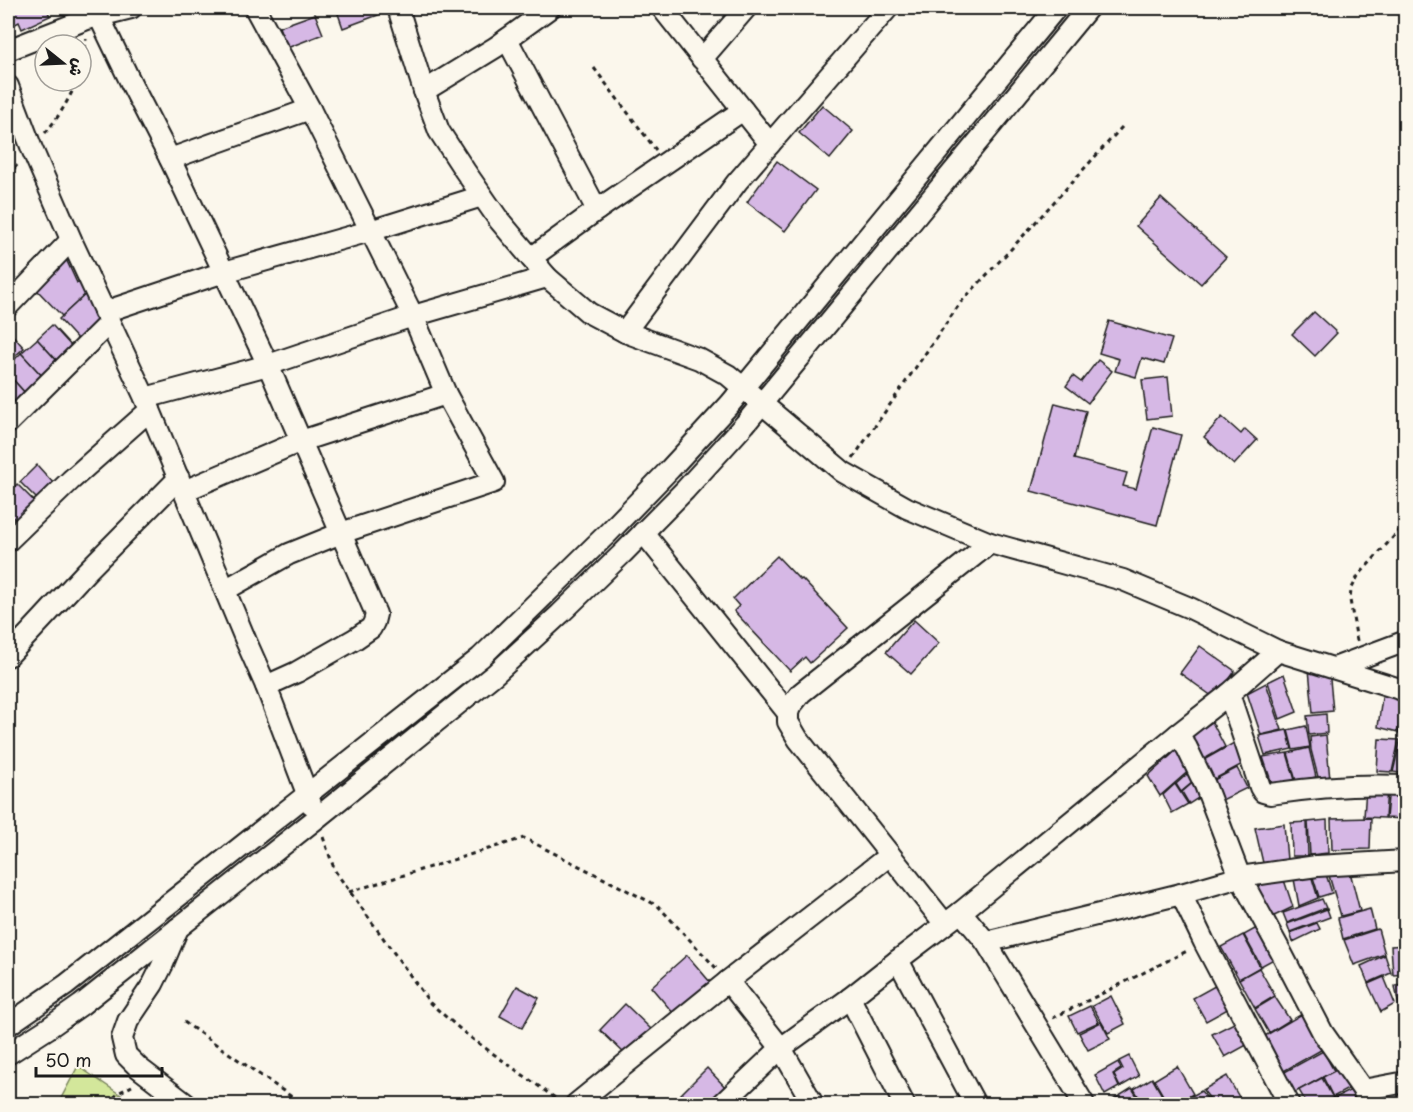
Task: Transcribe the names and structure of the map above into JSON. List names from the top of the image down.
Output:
{
  "scale_bar": "50 m",
  "north": "right"
}
